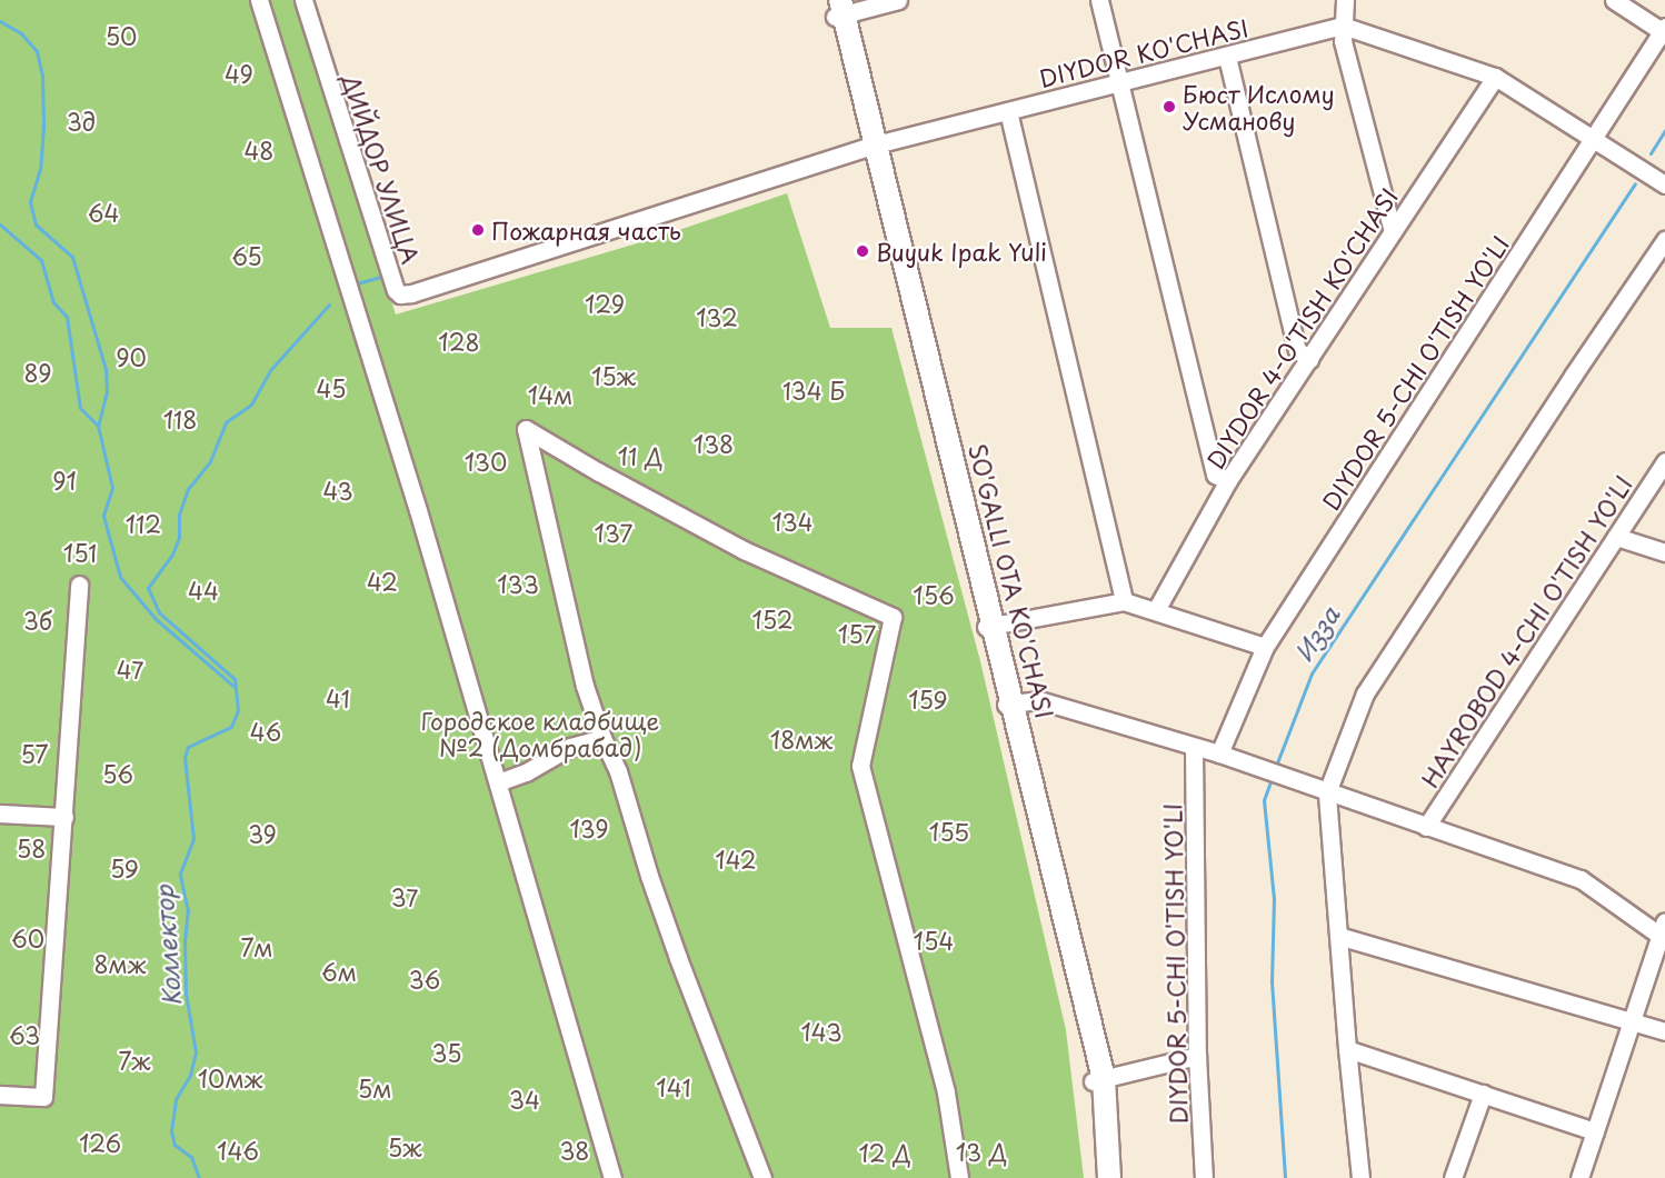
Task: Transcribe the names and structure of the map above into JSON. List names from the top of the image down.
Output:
{
  "streets": {
    "main road": ["SO'GALLI OTA KO'CHASI"],
    "street": [
      "DIYDOR KO'CHASI",
      "ДИЙДОР УЛИЦА",
      "DIYDOR 4-O'TISH KO'CHASI",
      "DIYDOR 5-CHI O'TISH YO'LI",
      "HAYROBOD 4-CHI O'TISH YO'LI"
    ]
  },
  "crossings": [
    ["DIYDOR KO'CHASI", "ДИЙДОР УЛИЦА"],
    ["DIYDOR KO'CHASI", "SO'GALLI OTA KO'CHASI"],
    ["ДИЙДОР УЛИЦА", "SO'GALLI OTA KO'CHASI"]
  ],
  "water": ["Изза", "Коллектор"],
  "parks": [
    "50",
    "49",
    "3д",
    "48",
    "64",
    "65",
    "129",
    "132",
    "128",
    "90",
    "89",
    "15ж",
    "45",
    "134 Б",
    "14м",
    "118",
    "138",
    "11 Д",
    "130",
    "91",
    "43",
    "134",
    "112",
    "137",
    "151",
    "42",
    "133",
    "44",
    "156",
    "152",
    "3б",
    "157",
    "47",
    "41",
    "159",
    "Городское кладбище №2 (Домбрабад)",
    "46",
    "18мж",
    "57",
    "56",
    "139",
    "155",
    "39",
    "58",
    "142",
    "59",
    "37",
    "60",
    "154",
    "7м",
    "8мж",
    "6м",
    "36",
    "143",
    "63",
    "35",
    "7ж",
    "10мж",
    "141",
    "5м",
    "34",
    "126",
    "5ж",
    "146",
    "38",
    "13 Д",
    "12 Д"
  ],
  "places": ["Бюст Ислому Усманову", "Пожарная часть", "Buyuk Ipak Yuli"]
}
